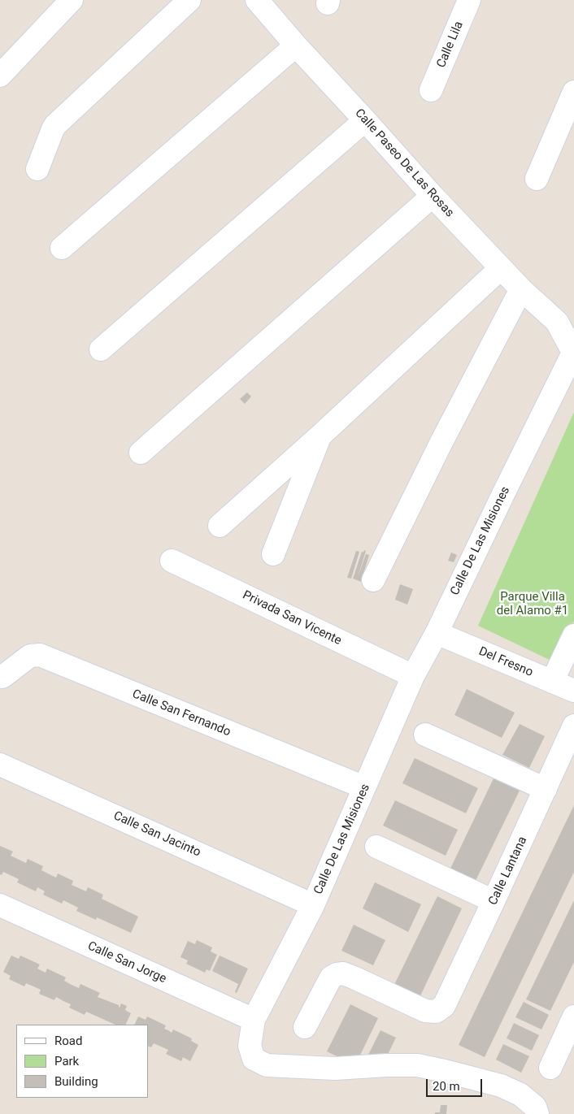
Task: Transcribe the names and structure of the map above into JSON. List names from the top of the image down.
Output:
{
  "streets": {
    "street": [
      "Calle Lila",
      "Calle Paseo De Las Rosas",
      "Calle De Las Misiones",
      "Privada San Vicente",
      "Del Fresno",
      "Calle San Fernando",
      "Calle San Jacinto",
      "Calle Lantana",
      "Calle San Jorge"
    ]
  },
  "crossings": [
    ["Calle Paseo De Las Rosas", "Calle De Las Misiones"],
    ["Calle De Las Misiones", "Privada San Vicente"],
    ["Calle De Las Misiones", "Del Fresno"],
    ["Calle De Las Misiones", "Calle San Fernando"],
    ["Calle De Las Misiones", "Calle San Jacinto"],
    ["Calle De Las Misiones", "Calle San Jorge"]
  ],
  "parks": ["Parque Villa del Alamo #1"],
  "legend": ["Road", "Park", "Building"],
  "scale_bar": "20 m"
}
